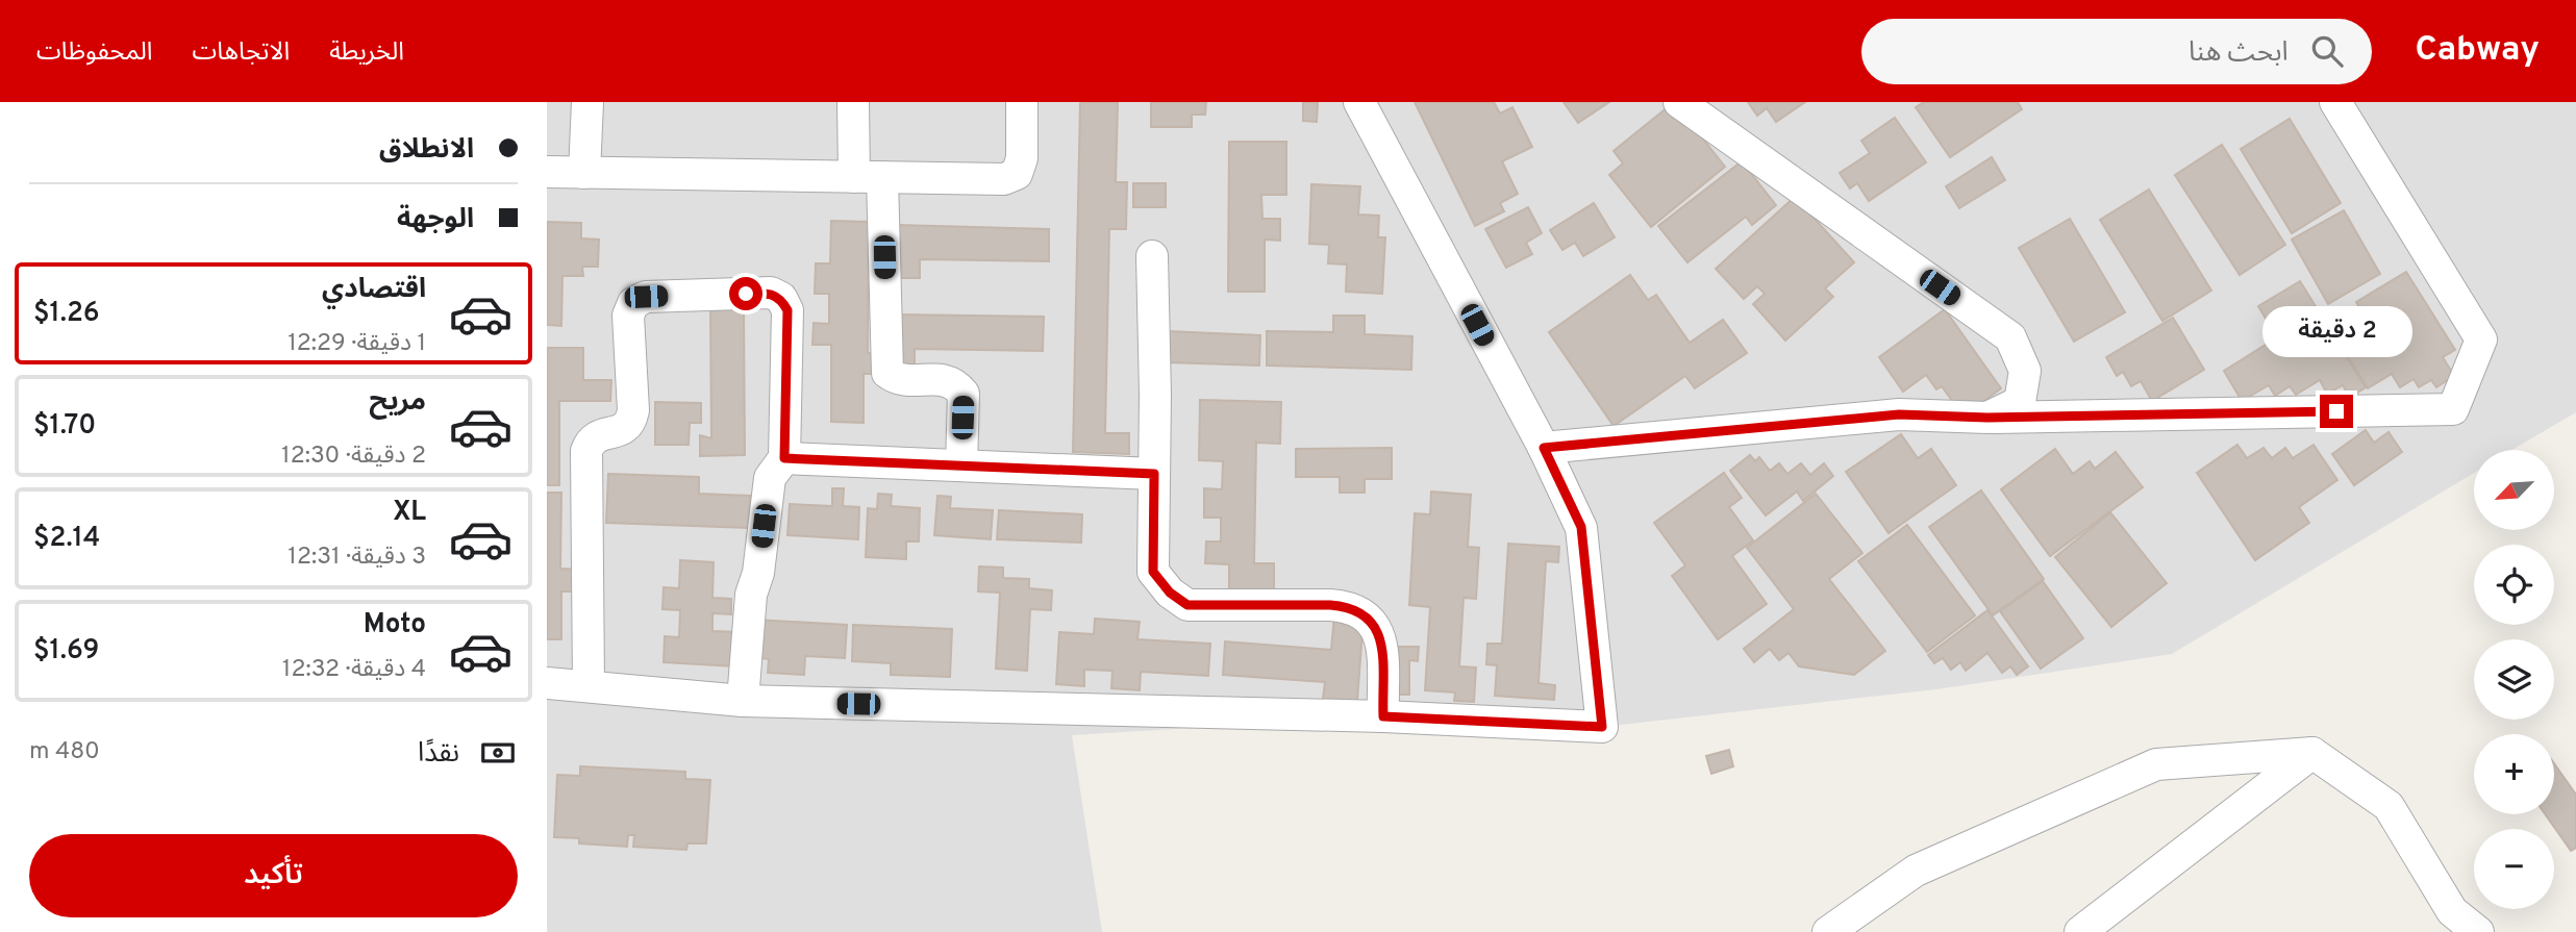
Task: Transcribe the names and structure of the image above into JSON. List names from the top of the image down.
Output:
{
  "north": "bottom left",
  "page": {
    "header": "Cabway",
    "search": "ابحث هنا",
    "nav": ["الخريطة", "الاتجاهات", "المحفوظات"],
    "banner": ["الانطلاق", "الوجهة"],
    "list": [
      {
        "name": "اقتصادي",
        "note": "1 دقيقة · 12:29",
        "value": "$1.26"
      },
      {
        "name": "مريح",
        "note": "2 دقيقة · 12:30",
        "value": "$1.70"
      },
      {
        "name": "XL",
        "note": "3 دقيقة · 12:31",
        "value": "$2.14"
      },
      {
        "name": "Moto",
        "note": "4 دقيقة · 12:32",
        "value": "$1.69"
      }
    ],
    "bubble": "2 دقيقة",
    "map_buttons": ["+", "−"],
    "pay": ["نقدًا", "480 m"],
    "buttons": "تأكيد"
  }
}
